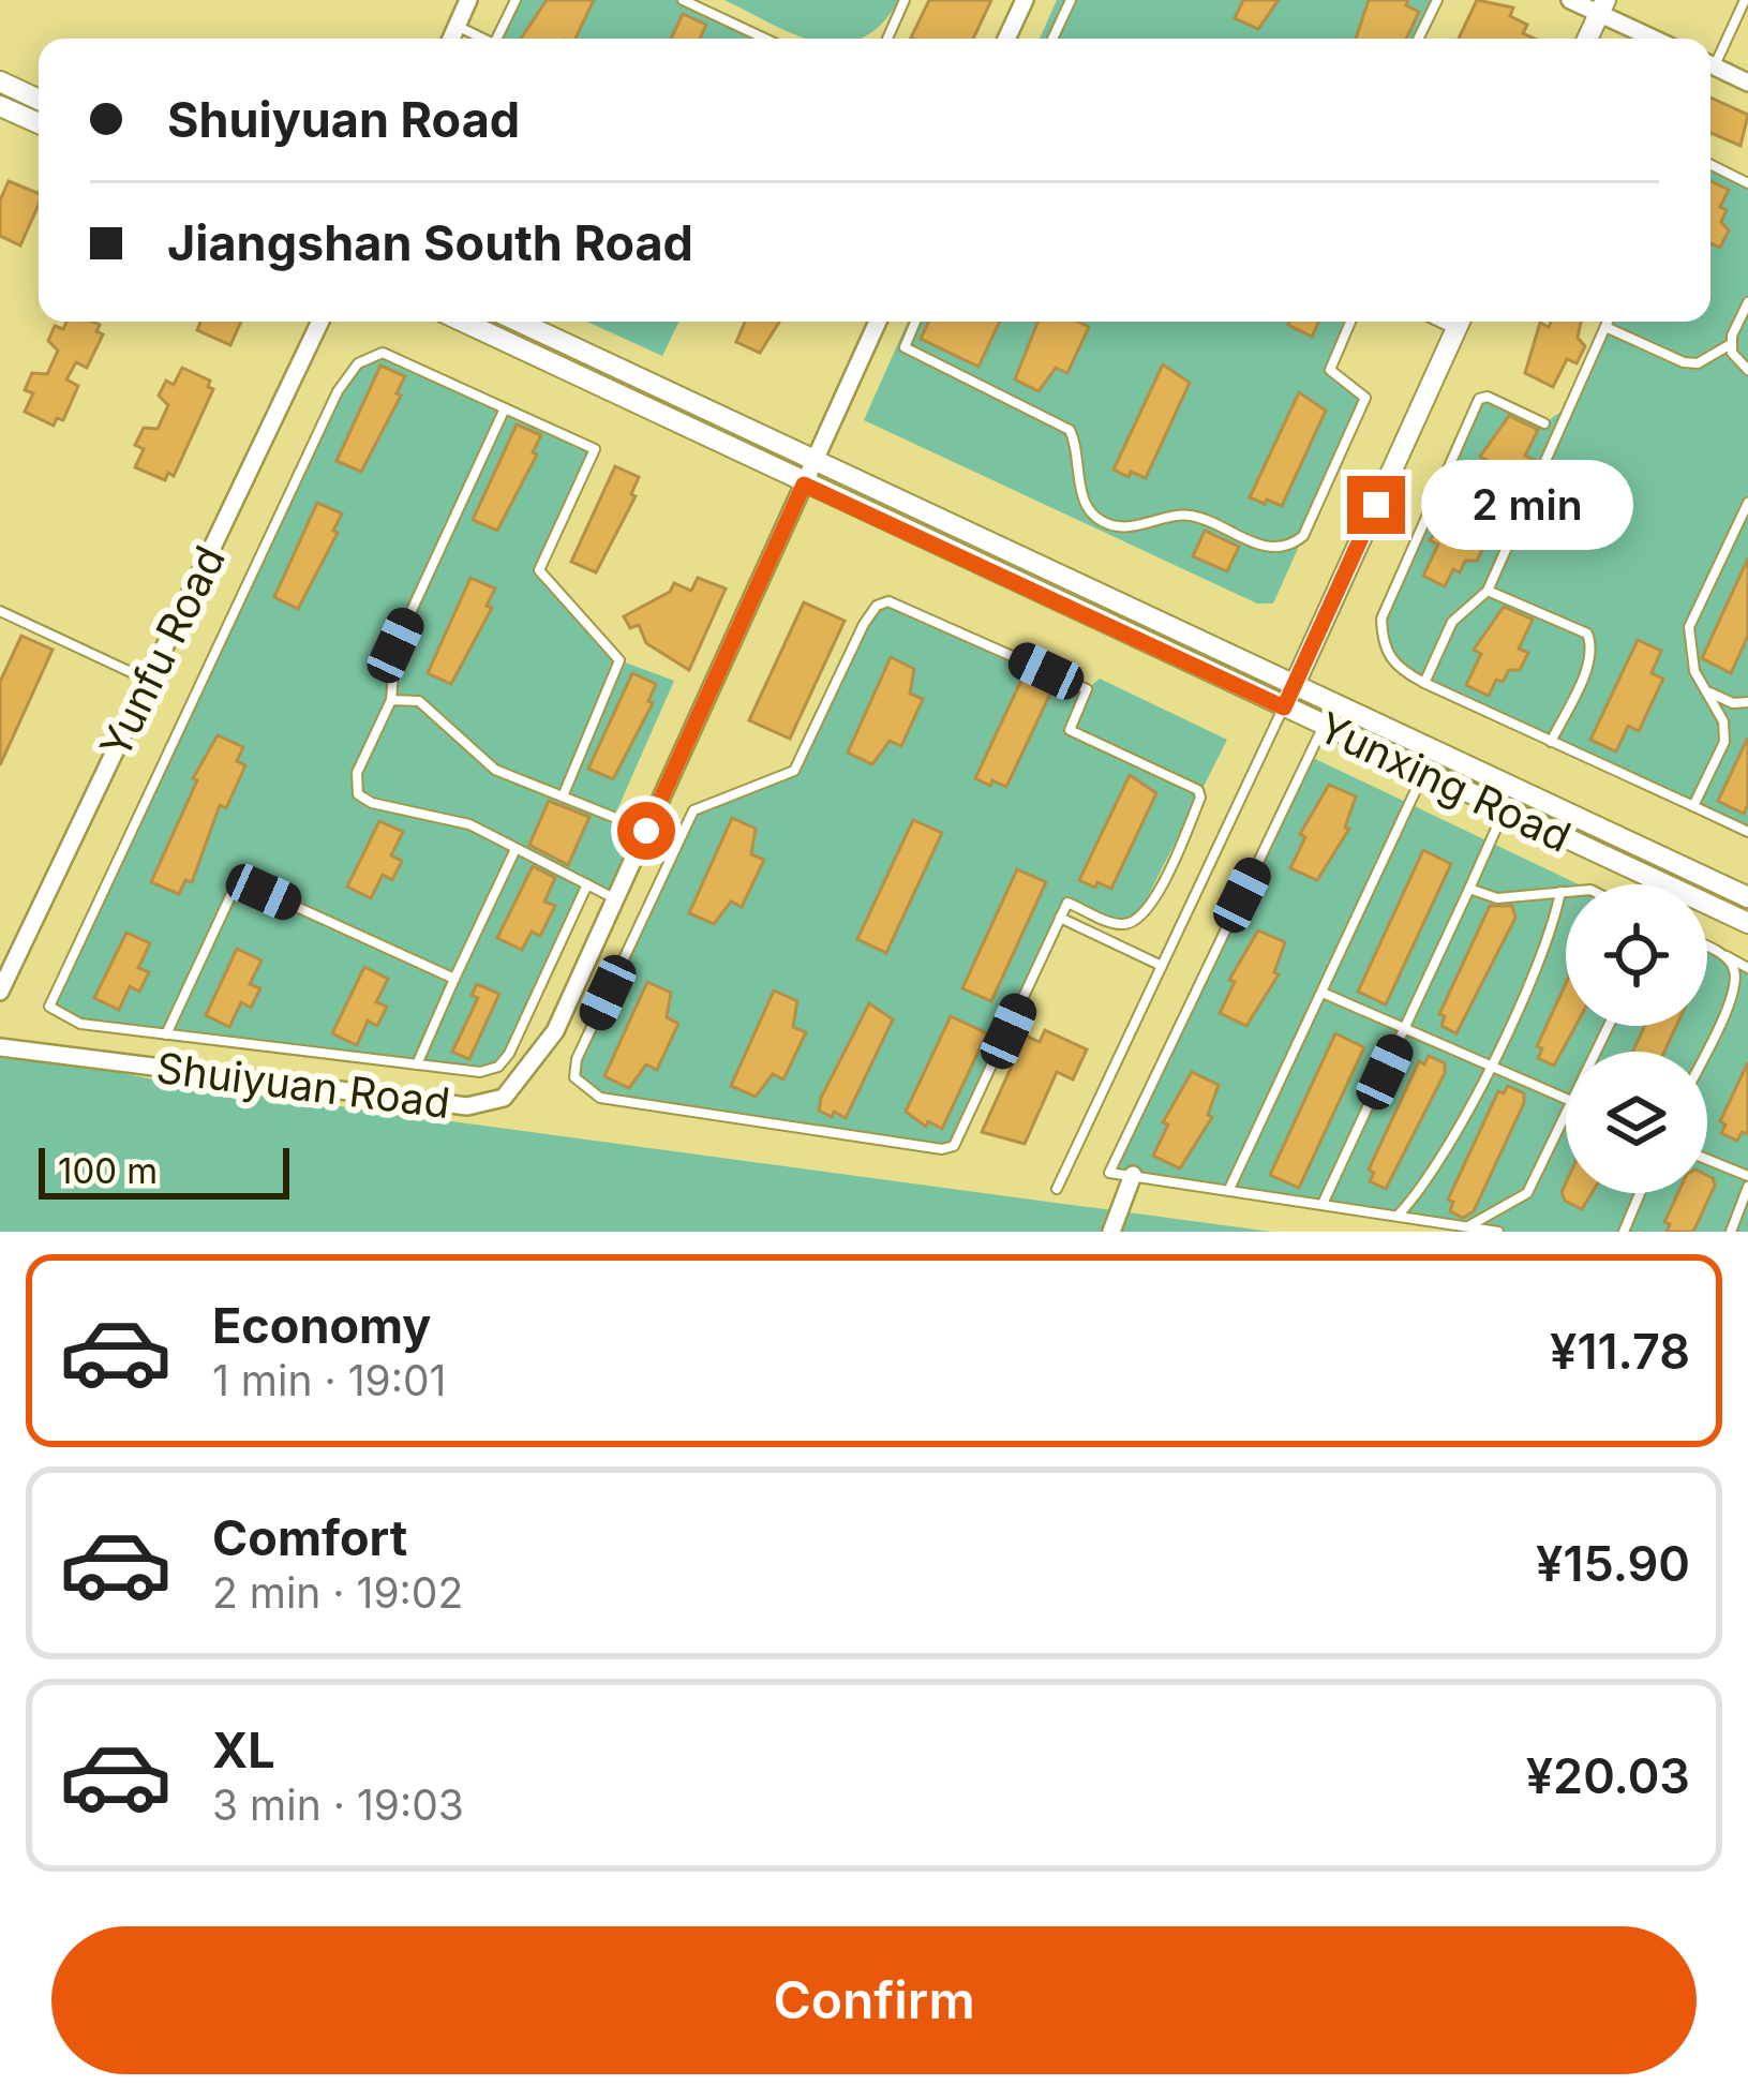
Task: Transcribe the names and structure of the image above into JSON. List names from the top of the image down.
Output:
{
  "streets": {
    "street": ["Yunfu Road", "Yunxing Road", "Shuiyuan Road"]
  },
  "crossings": [
    ["Yunxing Road", "Shuiyuan Road"]
  ],
  "scale_bar": "100 m",
  "page": {
    "banner": ["Shuiyuan Road", "Jiangshan South Road"],
    "bubble": "2 min",
    "scale": "100 m",
    "list": [
      {
        "name": "Economy",
        "note": "1 min · 19:01",
        "value": "¥11.78"
      },
      {
        "name": "Comfort",
        "note": "2 min · 19:02",
        "value": "¥15.90"
      },
      {
        "name": "XL",
        "note": "3 min · 19:03",
        "value": "¥20.03"
      }
    ],
    "buttons": "Confirm"
  }
}
